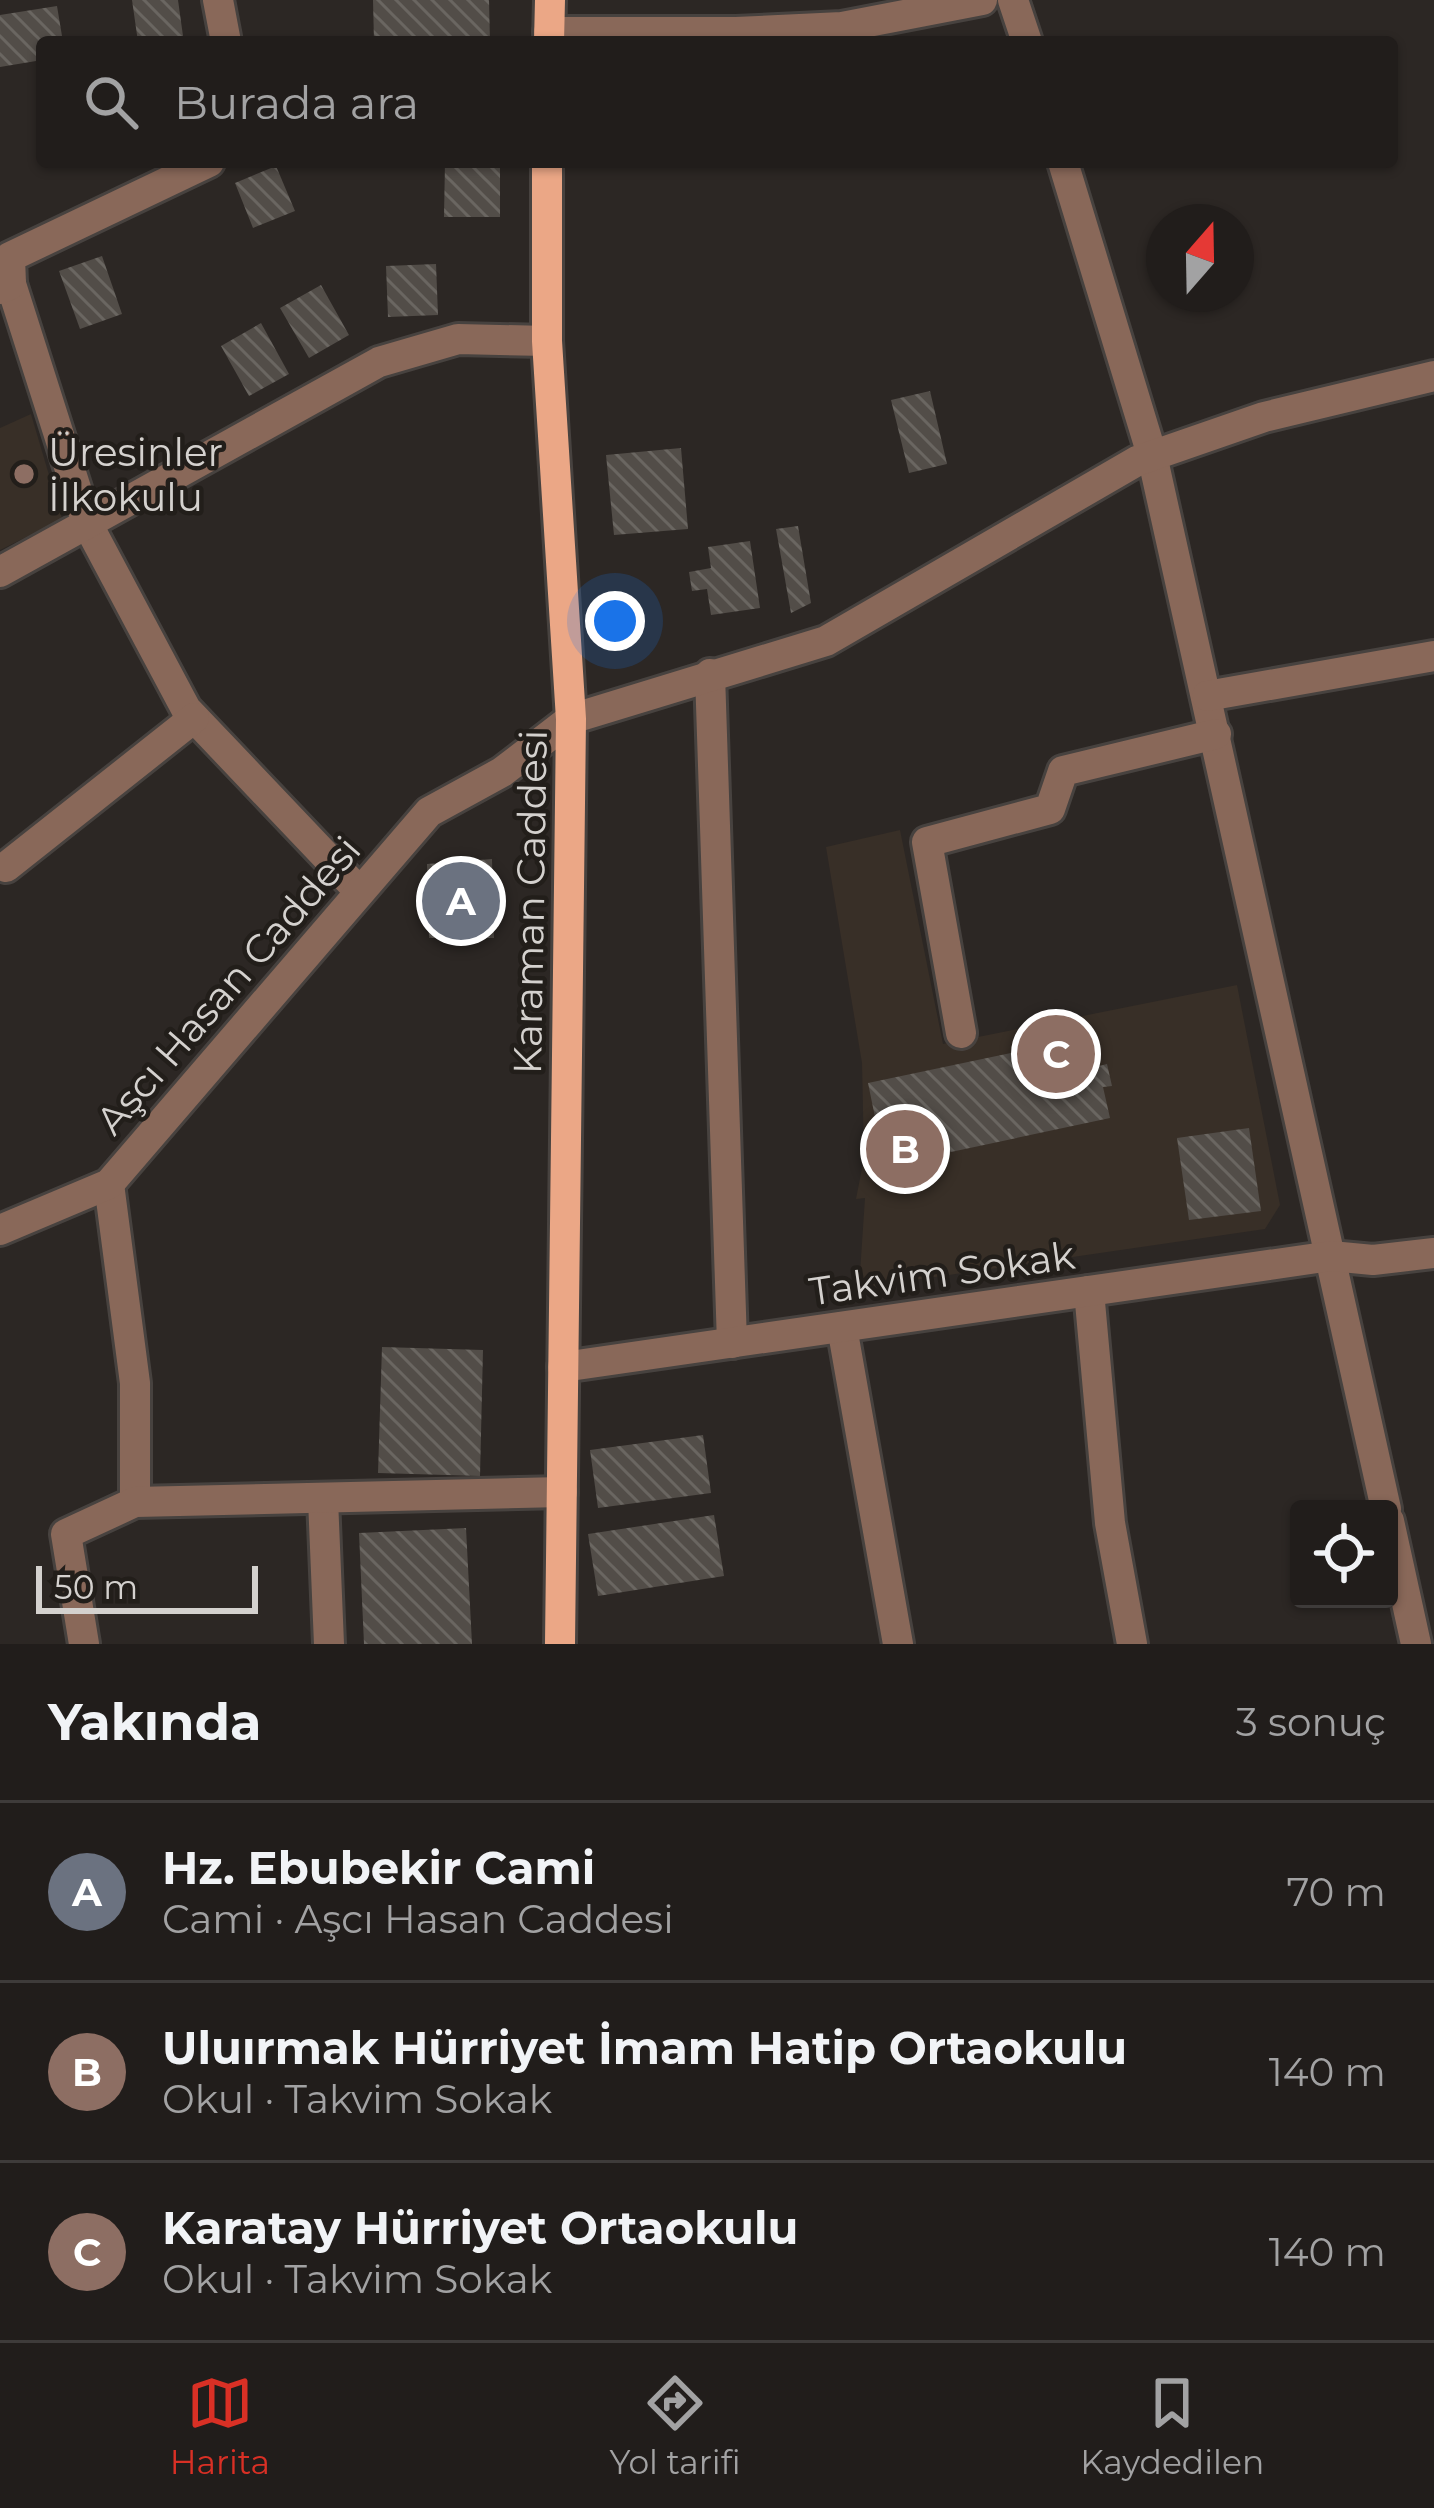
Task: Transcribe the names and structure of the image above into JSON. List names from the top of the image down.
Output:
{
  "streets": {
    "main road": ["Karaman Caddesi"],
    "street": ["Aşcı Hasan Caddesi", "Takvim Sokak"]
  },
  "crossings": [
    ["Karaman Caddesi", "Aşcı Hasan Caddesi"],
    ["Karaman Caddesi", "Takvim Sokak"]
  ],
  "places": ["Üresinler İlkokulu"],
  "scale_bar": "50 m",
  "north": "top",
  "page": {
    "search": "Burada ara",
    "pins": ["A", "C", "B"],
    "scale": "50 m",
    "heading": ["Yakında", "3 sonuç"],
    "list": [
      {
        "mark": "A",
        "name": "Hz. Ebubekir Cami",
        "note": "Cami · Aşcı Hasan Caddesi",
        "value": "70 m"
      },
      {
        "mark": "B",
        "name": "Uluırmak Hürriyet İmam Hatip Ortaokulu",
        "note": "Okul · Takvim Sokak",
        "value": "140 m"
      },
      {
        "mark": "C",
        "name": "Karatay Hürriyet Ortaokulu",
        "note": "Okul · Takvim Sokak",
        "value": "140 m"
      }
    ],
    "nav": ["Harita", "Yol tarifi", "Kaydedilen"]
  }
}
